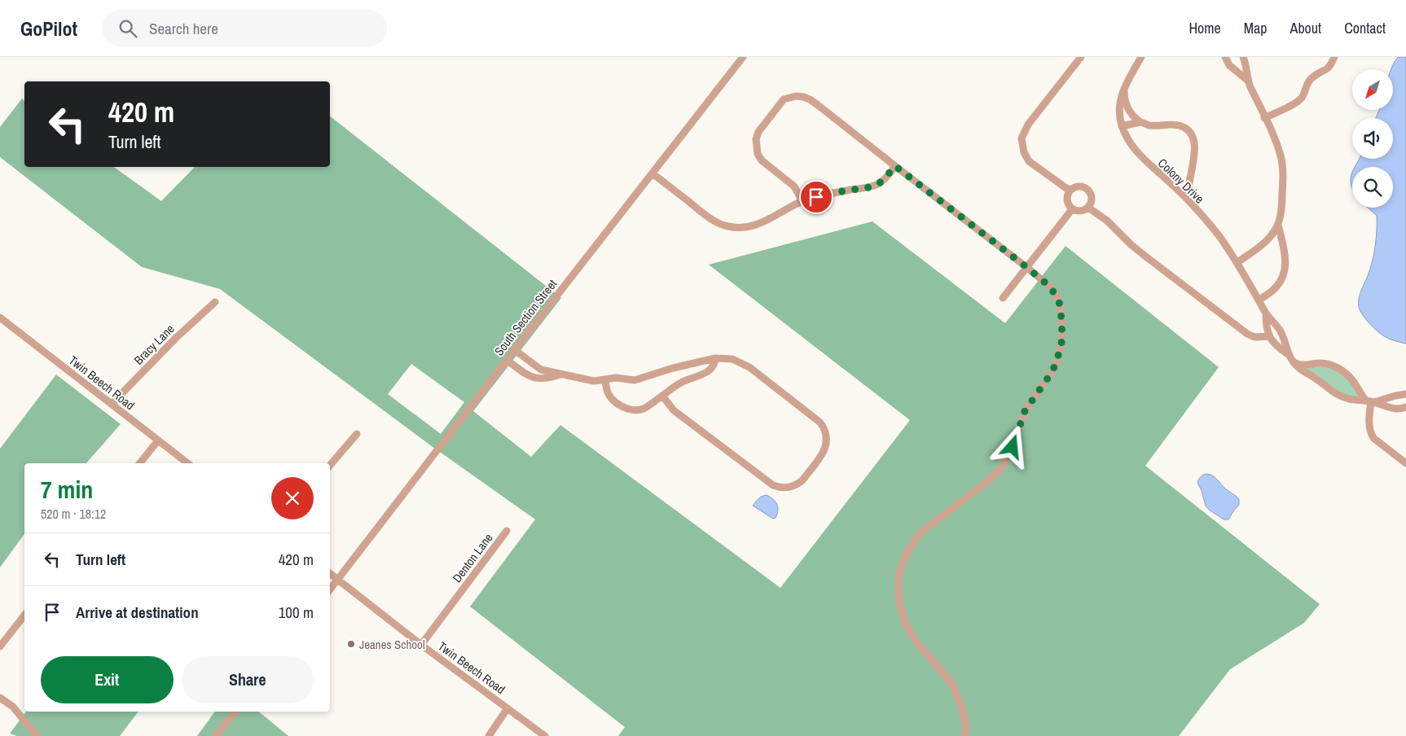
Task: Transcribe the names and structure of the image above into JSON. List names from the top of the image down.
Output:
{
  "streets": {
    "street": [
      "Colony Drive",
      "South Section Street",
      "Bracy Lane",
      "Twin Beech Road",
      "Denton Lane"
    ]
  },
  "crossings": [
    ["South Section Street", "Twin Beech Road"],
    ["Bracy Lane", "Twin Beech Road"],
    ["Twin Beech Road", "Denton Lane"]
  ],
  "places": ["Jeanes School"],
  "north": "bottom left",
  "page": {
    "header": "GoPilot",
    "search": "Search here",
    "nav": [
      "Home",
      "Map",
      "About",
      "Contact"
    ],
    "turn": ["420 m", "Turn left"],
    "heading": ["7 min", "520 m · 18:12"],
    "list": [
      {
        "name": "Turn left",
        "value": "420 m"
      },
      {
        "name": "Arrive at destination",
        "value": "100 m"
      }
    ],
    "buttons": ["Exit", "Share"]
  }
}
